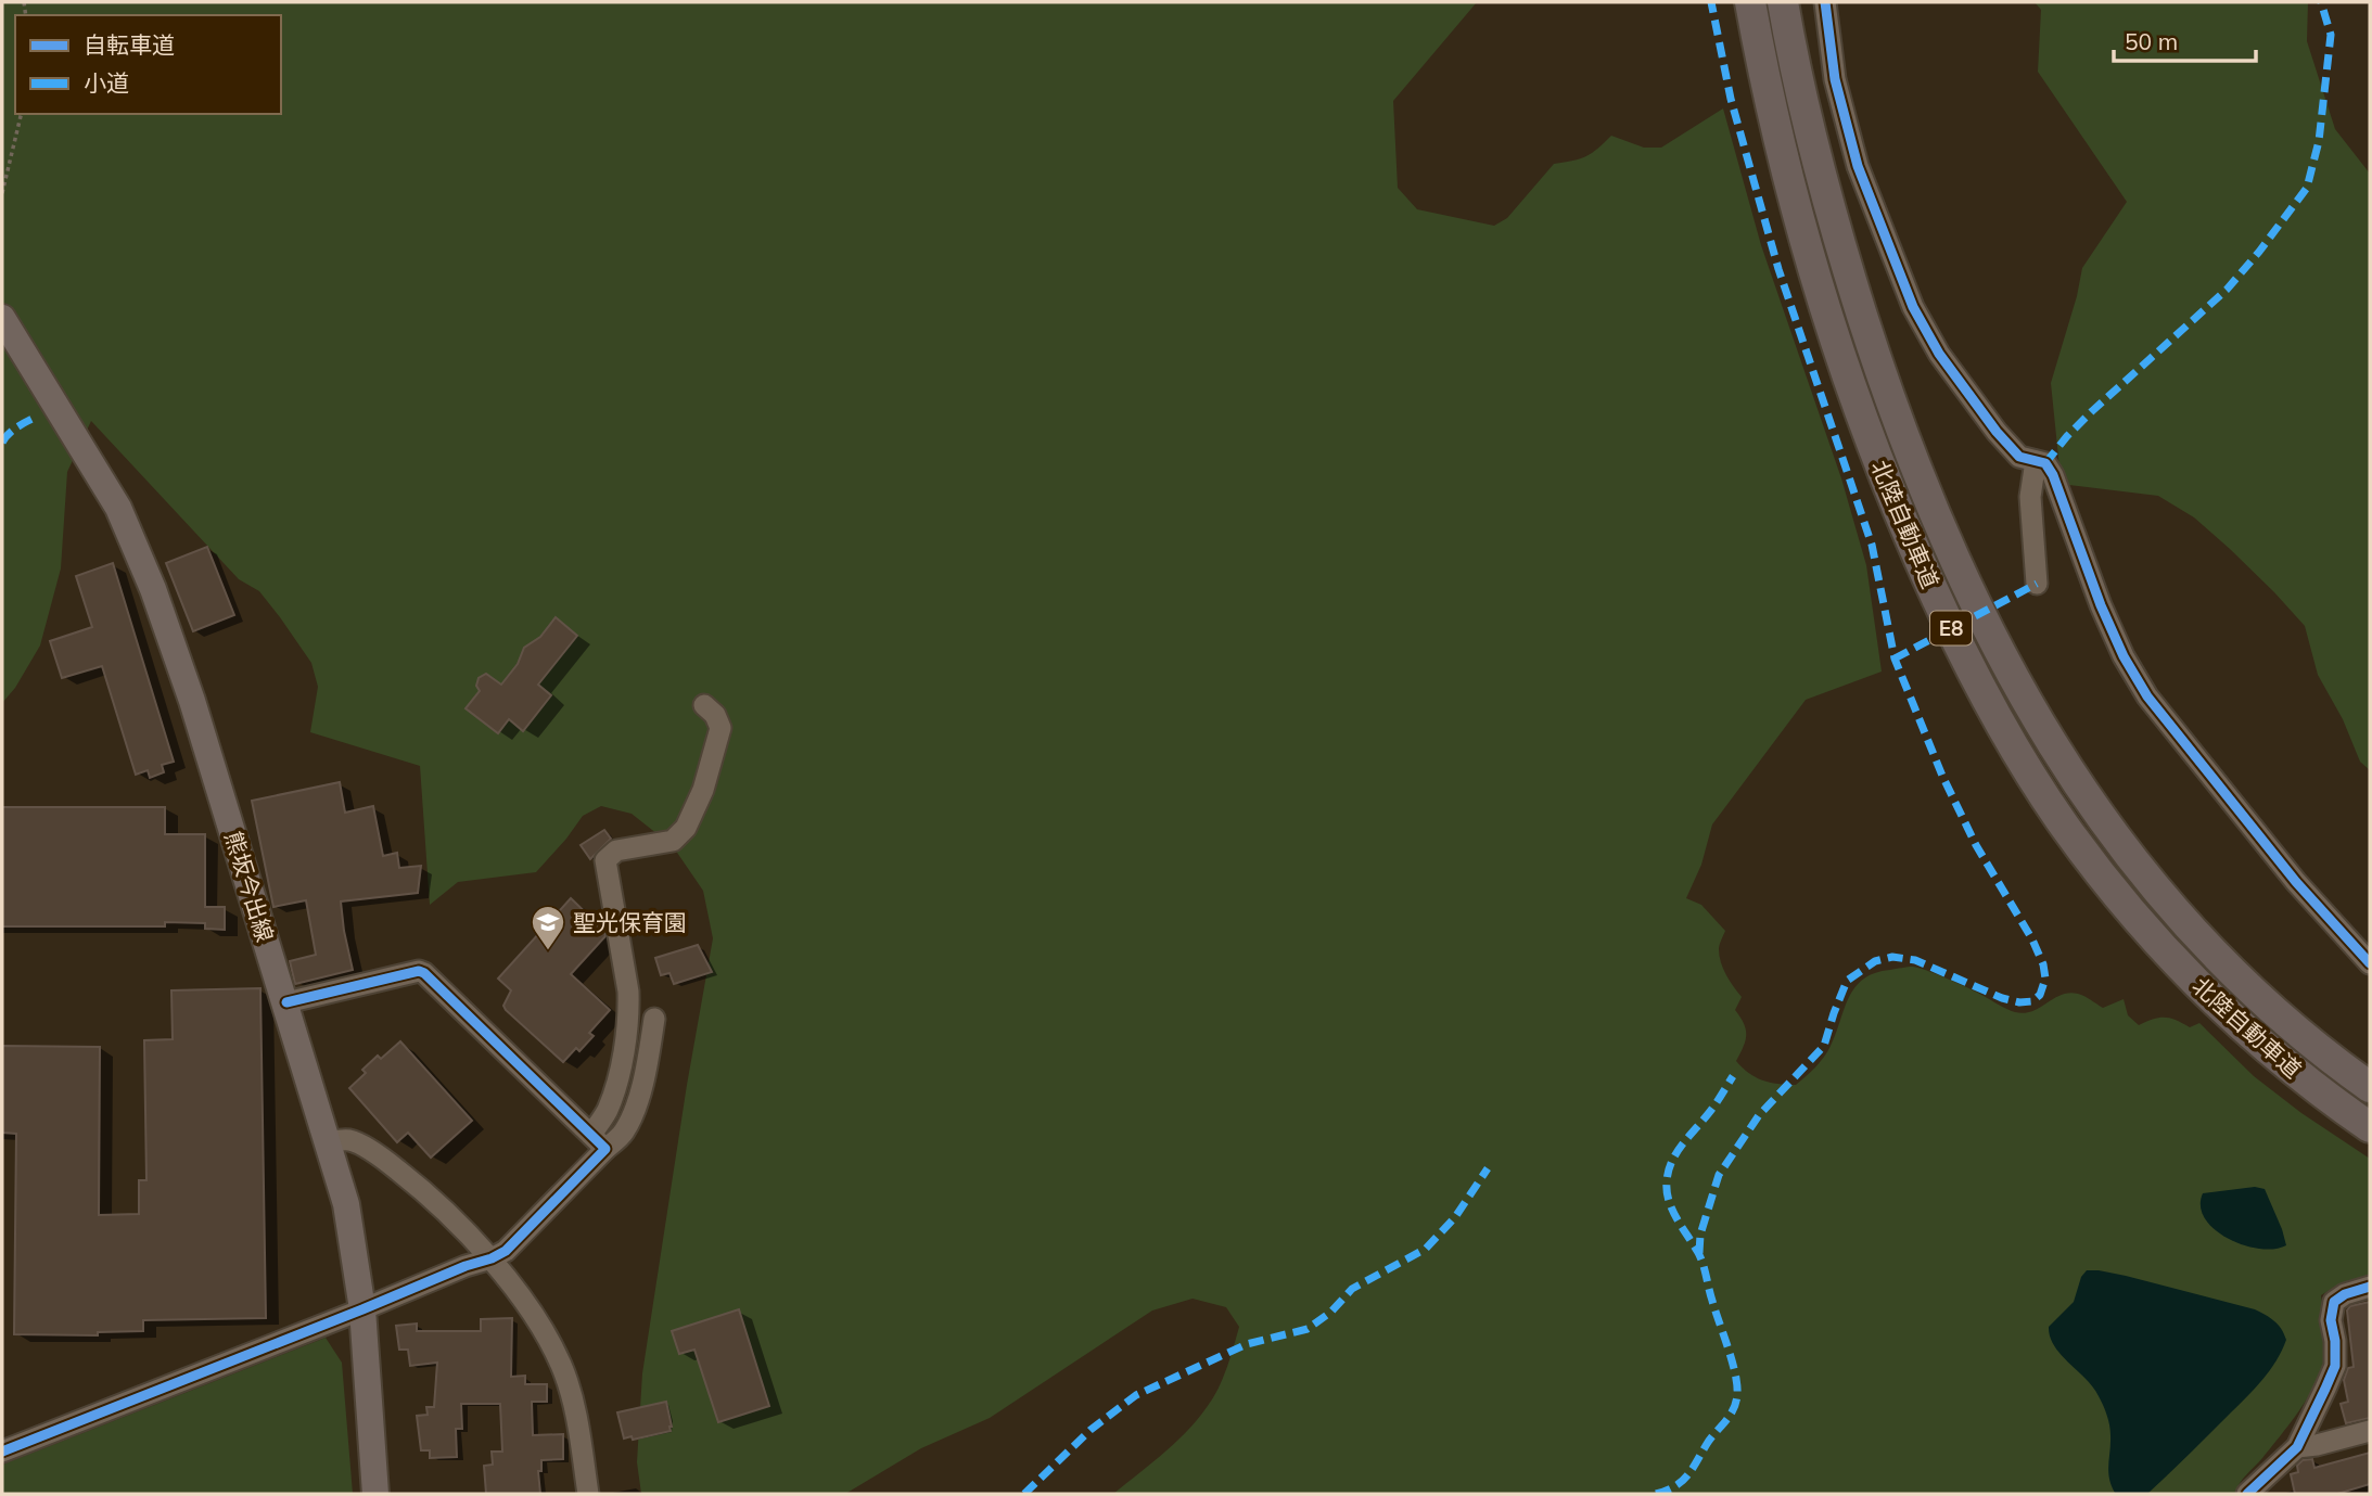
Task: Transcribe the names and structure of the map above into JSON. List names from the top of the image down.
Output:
{
  "streets": {
    "highway": ["北陸自動車道", "E8"],
    "main road": ["熊坂今出線"]
  },
  "places": {
    "school or university": ["聖光保育園"]
  },
  "legend": ["自転車道", "小道"],
  "scale_bar": "50 m"
}
